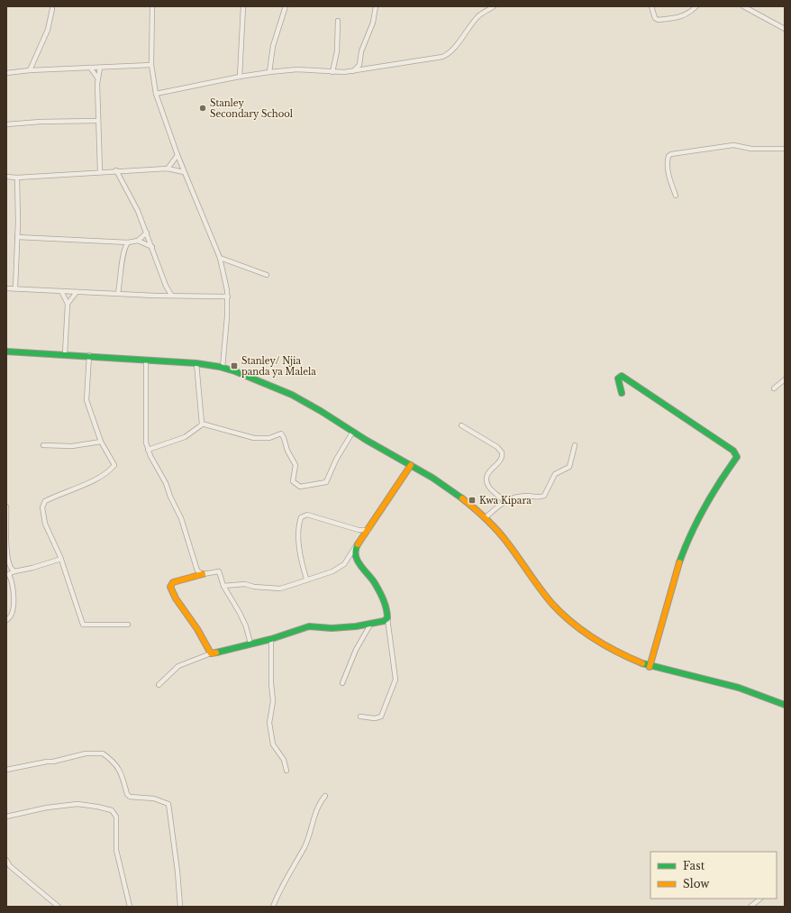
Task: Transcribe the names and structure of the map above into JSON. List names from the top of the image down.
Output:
{
  "places": {
    "other": ["Stanley Secondary School"],
    "transit": ["Stanley/ Njia panda ya Malela", "Kwa Kipara"]
  },
  "legend": ["Fast", "Slow"]
}
